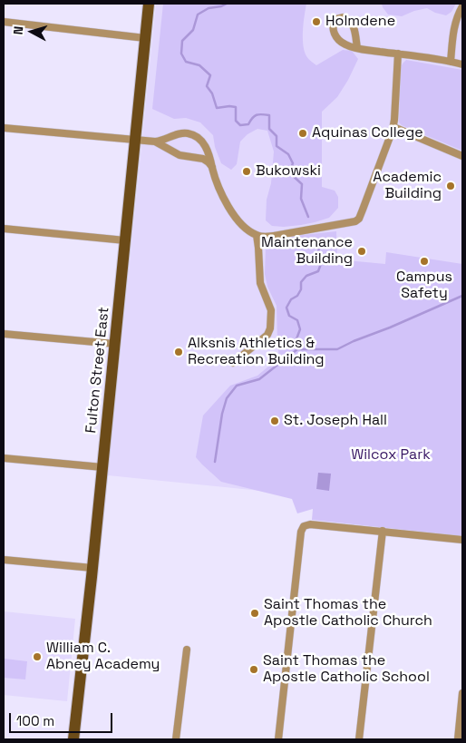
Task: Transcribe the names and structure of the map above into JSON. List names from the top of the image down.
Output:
{
  "streets": {
    "main road": ["Fulton Street East"]
  },
  "parks": ["Wilcox Park"],
  "places": [
    "Holmdene",
    "Aquinas College",
    "Bukowski",
    "Academic Building",
    "Maintenance Building",
    "Campus Safety",
    "Alksnis Athletics & Recreation Building",
    "St. Joseph Hall",
    "Saint Thomas the Apostle Catholic Church",
    "William C. Abney Academy",
    "Saint Thomas the Apostle Catholic School"
  ],
  "scale_bar": "100 m",
  "north": "left"
}
